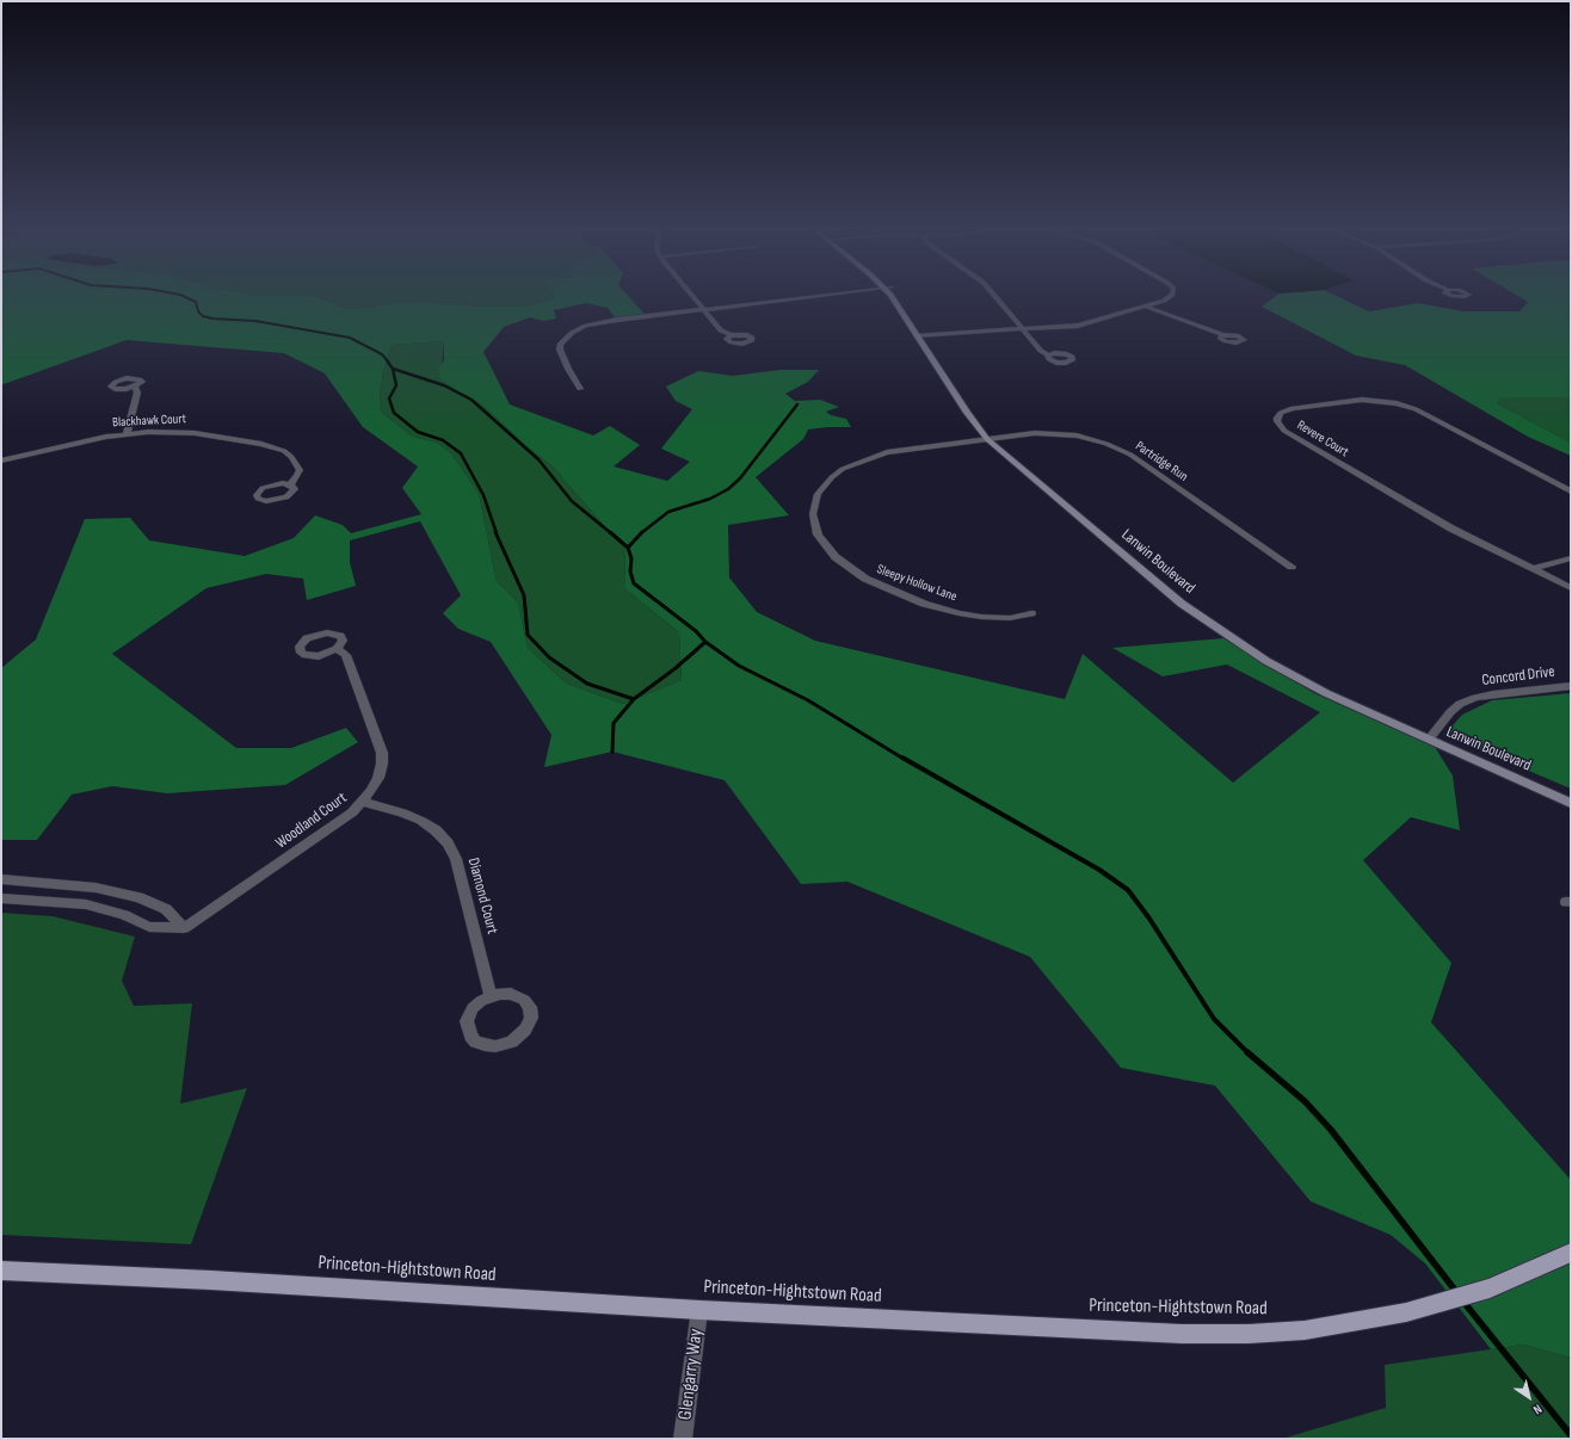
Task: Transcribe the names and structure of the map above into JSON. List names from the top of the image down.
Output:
{
  "streets": {
    "main road": ["Princeton-Hightstown Road"],
    "street": [
      "Blackhawk Court",
      "Revere Court",
      "Partridge Run",
      "Lanwin Boulevard",
      "Sleepy Hollow Lane",
      "Concord Drive",
      "Woodland Court",
      "Diamond Court",
      "Glengarry Way"
    ]
  },
  "crossings": [
    ["Partridge Run", "Lanwin Boulevard"],
    ["Partridge Run", "Sleepy Hollow Lane"],
    ["Lanwin Boulevard", "Sleepy Hollow Lane"],
    ["Lanwin Boulevard", "Concord Drive"],
    ["Woodland Court", "Diamond Court"],
    ["Princeton-Hightstown Road", "Glengarry Way"]
  ],
  "north": "bottom right"
}
